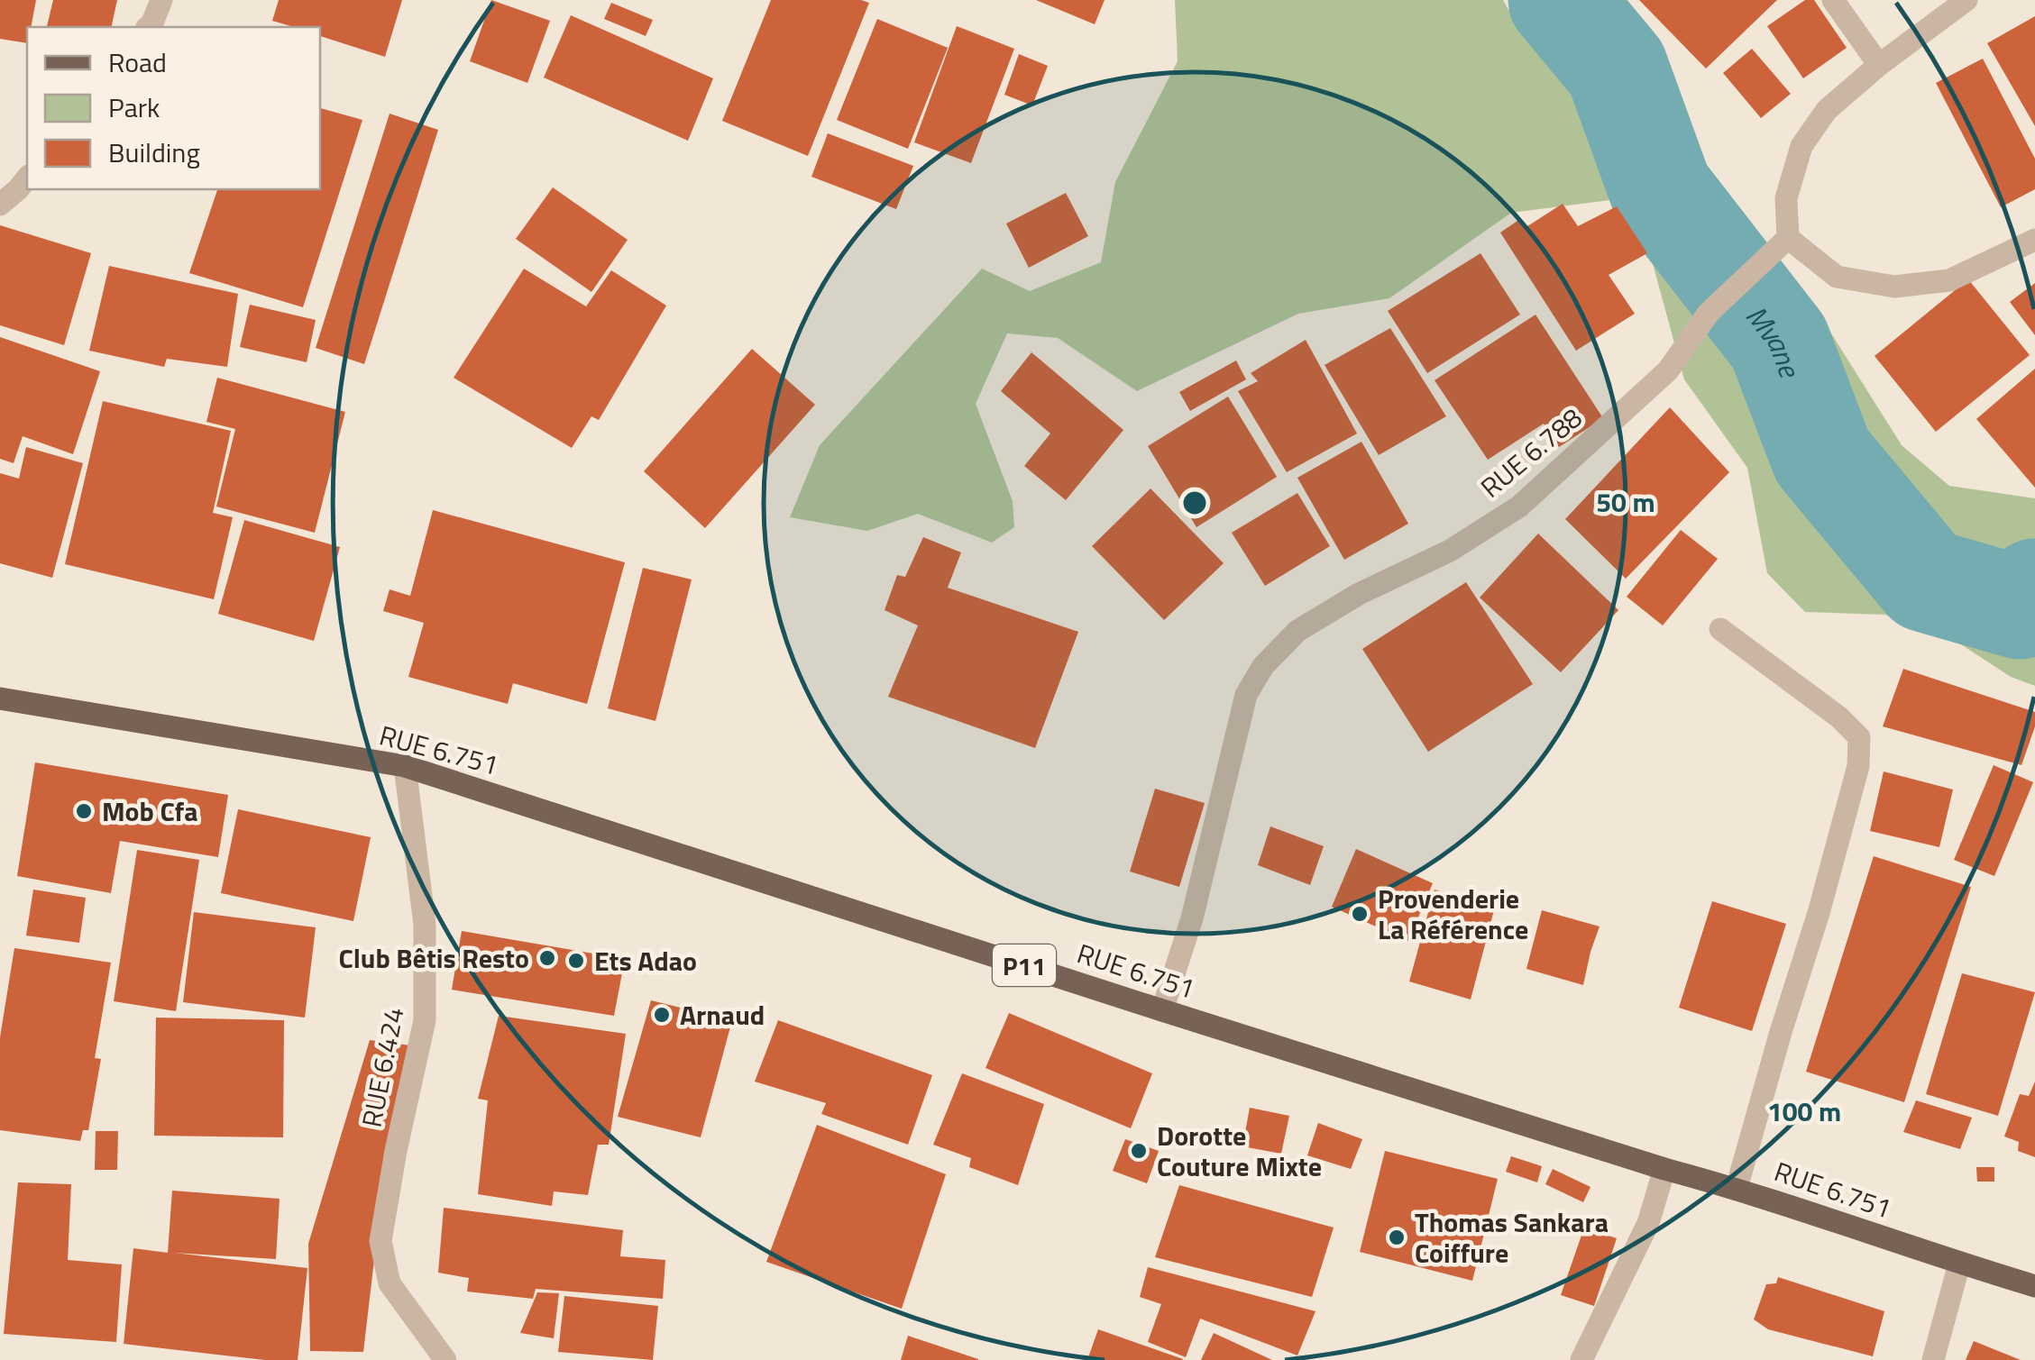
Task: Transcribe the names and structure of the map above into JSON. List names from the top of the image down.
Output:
{
  "streets": {
    "main road": ["RUE 6.751", "P11"],
    "street": ["RUE 6.788", "RUE 6.424"]
  },
  "crossings": [
    ["RUE 6.788", "RUE 6.751"],
    ["RUE 6.751", "RUE 6.424"]
  ],
  "water": ["Mvane"],
  "places": [
    "Mob Cfa",
    "Provenderie La Référence",
    "Club Bêtis Resto",
    "Ets Adao",
    "Arnaud",
    "Dorotte Couture Mixte",
    "Thomas Sankara Coiffure"
  ],
  "legend": ["Road", "Park", "Building"],
  "rings": ["50 m", "100 m"]
}
